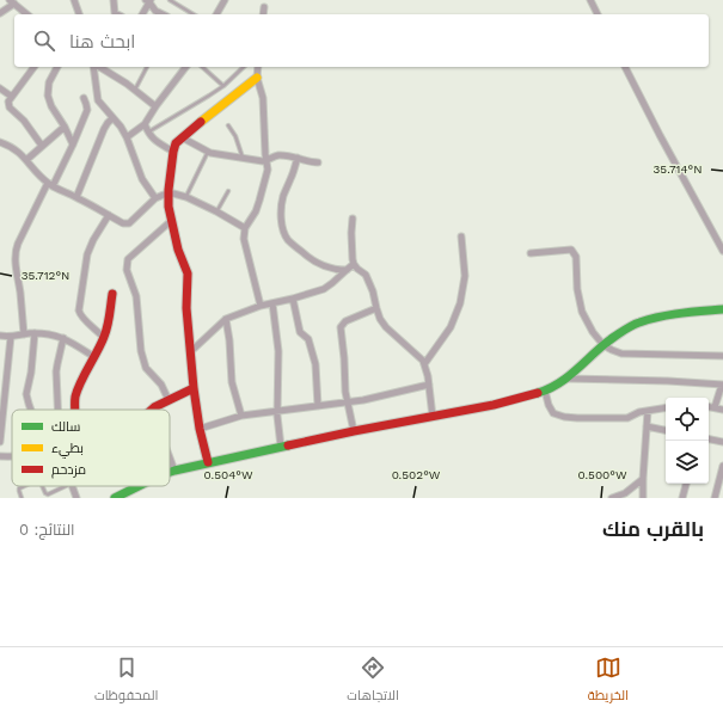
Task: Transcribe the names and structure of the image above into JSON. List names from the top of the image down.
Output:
{
  "legend": ["سالك", "بطيء", "مزدحم"],
  "page": {
    "search": "ابحث هنا",
    "heading": ["بالقرب منك", "النتائج: 0"],
    "nav": ["الخريطة", "الاتجاهات", "المحفوظات"]
  },
  "coordinates": [
    "35.714°N",
    "35.712°N",
    "0.504°W",
    "0.502°W",
    "0.500°W"
  ]
}
